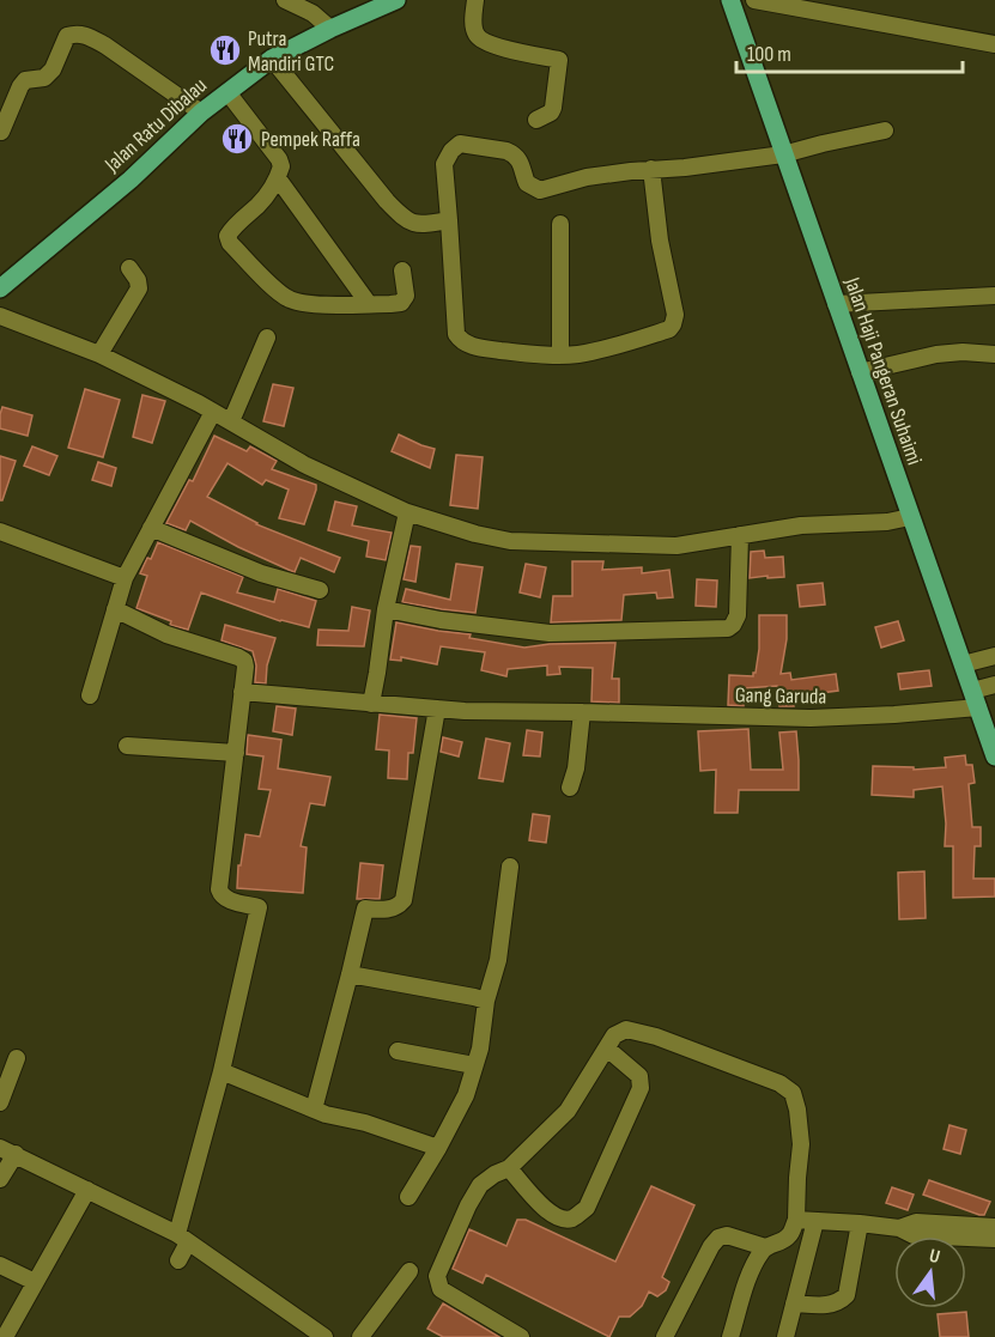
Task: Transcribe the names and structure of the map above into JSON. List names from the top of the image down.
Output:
{
  "streets": {
    "main road": ["Jalan Ratu Dibalau", "Jalan Haji Pangeran Suhaimi"],
    "street": ["Gang Garuda"]
  },
  "crossings": [
    ["Jalan Haji Pangeran Suhaimi", "Gang Garuda"]
  ],
  "places": {
    "restaurant": ["Putra Mandiri GTC", "Pempek Raffa"]
  },
  "scale_bar": "100 m",
  "north": "top"
}
